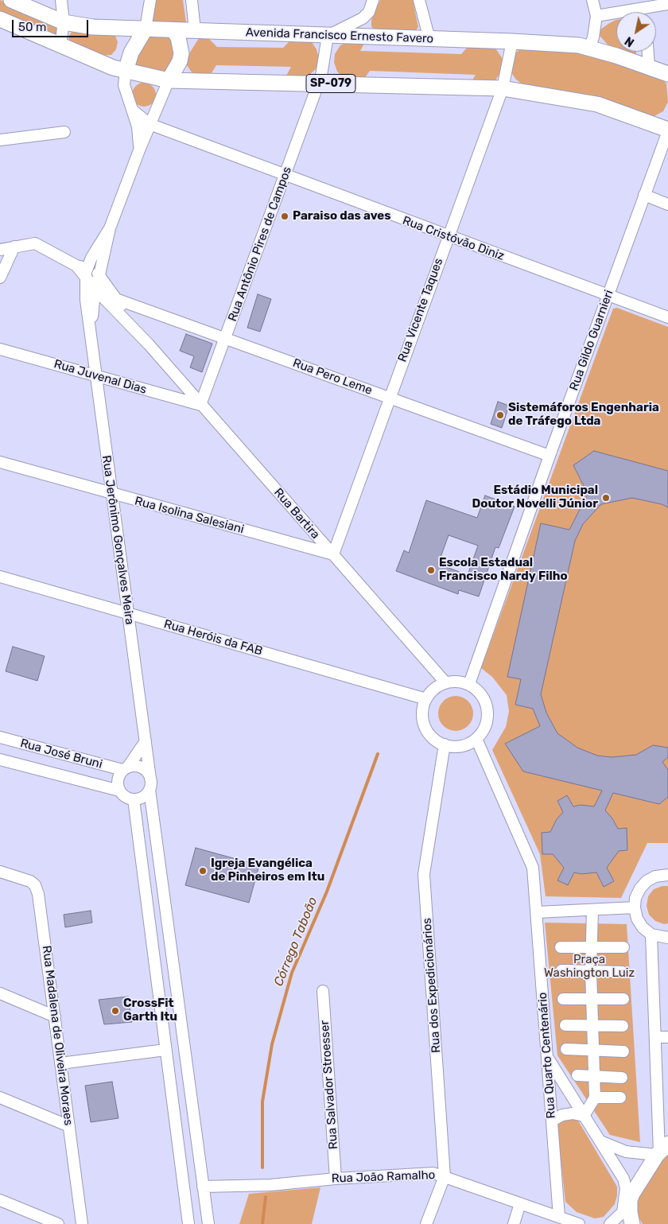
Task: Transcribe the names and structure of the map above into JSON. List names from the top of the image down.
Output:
{
  "streets": {
    "main road": ["Avenida Francisco Ernesto Favero", "SP-079"],
    "street": [
      "Rua Cristóvão Diniz",
      "Rua Antônio Pires de Campos",
      "Rua Vicente Taques",
      "Rua Gildo Guarnieri",
      "Rua Juvenal Dias",
      "Rua Pero Leme",
      "Rua Bartira",
      "Rua Isolina Salesiani",
      "Rua Jerônimo Gonçalves Meira",
      "Rua Heróis da FAB",
      "Rua José Bruni",
      "Rua dos Expedicionários",
      "Rua Madalena de Oliveira Moraes",
      "Rua Quarto Centenário",
      "Rua Salvador Stroesser",
      "Rua João Ramalho"
    ]
  },
  "crossings": [
    ["Avenida Francisco Ernesto Favero", "Rua Antônio Pires de Campos"],
    ["Avenida Francisco Ernesto Favero", "Rua Vicente Taques"],
    ["SP-079", "Rua Antônio Pires de Campos"],
    ["SP-079", "Rua Vicente Taques"],
    ["SP-079", "Rua Gildo Guarnieri"],
    ["SP-079", "Rua Jerônimo Gonçalves Meira"],
    ["Rua Cristóvão Diniz", "Rua Antônio Pires de Campos"],
    ["Rua Cristóvão Diniz", "Rua Vicente Taques"],
    ["Rua Cristóvão Diniz", "Rua Gildo Guarnieri"],
    ["Rua Cristóvão Diniz", "Rua Jerônimo Gonçalves Meira"],
    ["Rua Antônio Pires de Campos", "Rua Juvenal Dias"],
    ["Rua Antônio Pires de Campos", "Rua Pero Leme"],
    ["Rua Antônio Pires de Campos", "Rua Bartira"],
    ["Rua Vicente Taques", "Rua Pero Leme"],
    ["Rua Vicente Taques", "Rua Bartira"],
    ["Rua Vicente Taques", "Rua Isolina Salesiani"],
    ["Rua Gildo Guarnieri", "Rua Pero Leme"],
    ["Rua Gildo Guarnieri", "Rua Bartira"],
    ["Rua Gildo Guarnieri", "Rua Heróis da FAB"],
    ["Rua Gildo Guarnieri", "Rua dos Expedicionários"],
    ["Rua Gildo Guarnieri", "Rua Quarto Centenário"],
    ["Rua Juvenal Dias", "Rua Bartira"],
    ["Rua Juvenal Dias", "Rua Jerônimo Gonçalves Meira"],
    ["Rua Pero Leme", "Rua Bartira"],
    ["Rua Bartira", "Rua Isolina Salesiani"],
    ["Rua Bartira", "Rua Jerônimo Gonçalves Meira"],
    ["Rua Bartira", "Rua Heróis da FAB"],
    ["Rua Bartira", "Rua dos Expedicionários"],
    ["Rua Bartira", "Rua Quarto Centenário"],
    ["Rua Isolina Salesiani", "Rua Jerônimo Gonçalves Meira"],
    ["Rua Jerônimo Gonçalves Meira", "Rua Heróis da FAB"],
    ["Rua Jerônimo Gonçalves Meira", "Rua José Bruni"],
    ["Rua Jerônimo Gonçalves Meira", "Rua João Ramalho"],
    ["Rua Heróis da FAB", "Rua dos Expedicionários"],
    ["Rua Heróis da FAB", "Rua Quarto Centenário"],
    ["Rua dos Expedicionários", "Rua Quarto Centenário"],
    ["Rua dos Expedicionários", "Rua João Ramalho"],
    ["Rua Quarto Centenário", "Rua João Ramalho"],
    ["Rua Salvador Stroesser", "Rua João Ramalho"]
  ],
  "water": ["Córrego Taboão"],
  "parks": ["Praça Washington Luiz"],
  "places": [
    "Paraiso das aves",
    "Sistemáforos Engenharia de Tráfego Ltda",
    "Estádio Municipal Doutor Novelli Júnior",
    "Escola Estadual Francisco Nardy Filho",
    "Igreja Evangélica de Pinheiros em Itu",
    "CrossFit Garth Itu"
  ],
  "scale_bar": "50 m",
  "north": "bottom left"
}
